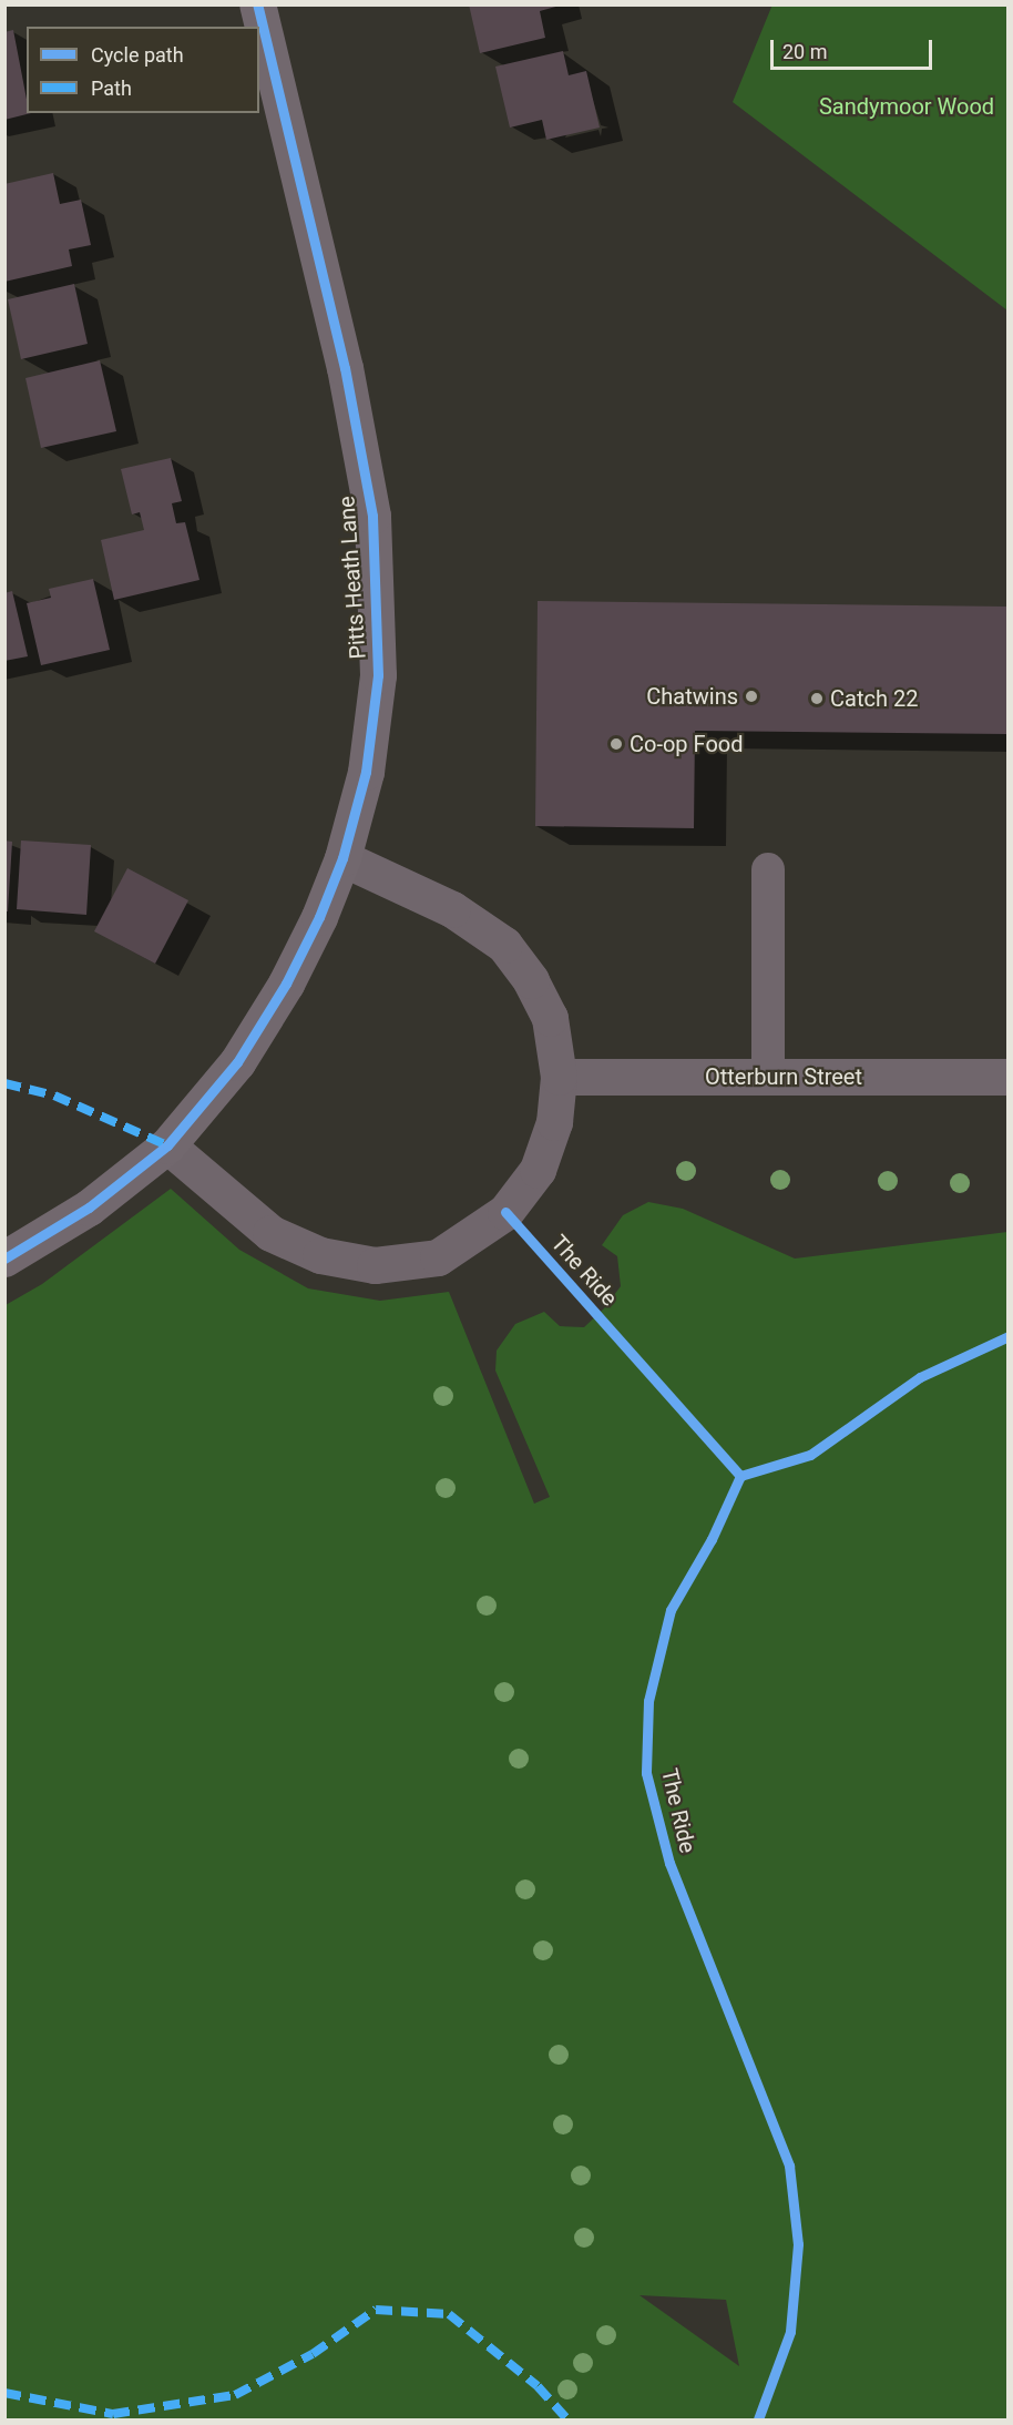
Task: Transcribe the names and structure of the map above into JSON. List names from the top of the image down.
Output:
{
  "streets": {
    "street": ["Pitts Heath Lane", "Otterburn Street"],
    "cycle path": ["The Ride"]
  },
  "parks": ["Sandymoor Wood"],
  "places": ["Chatwins", "Catch 22", "Co-op Food"],
  "legend": ["Cycle path", "Path"],
  "scale_bar": "20 m"
}
